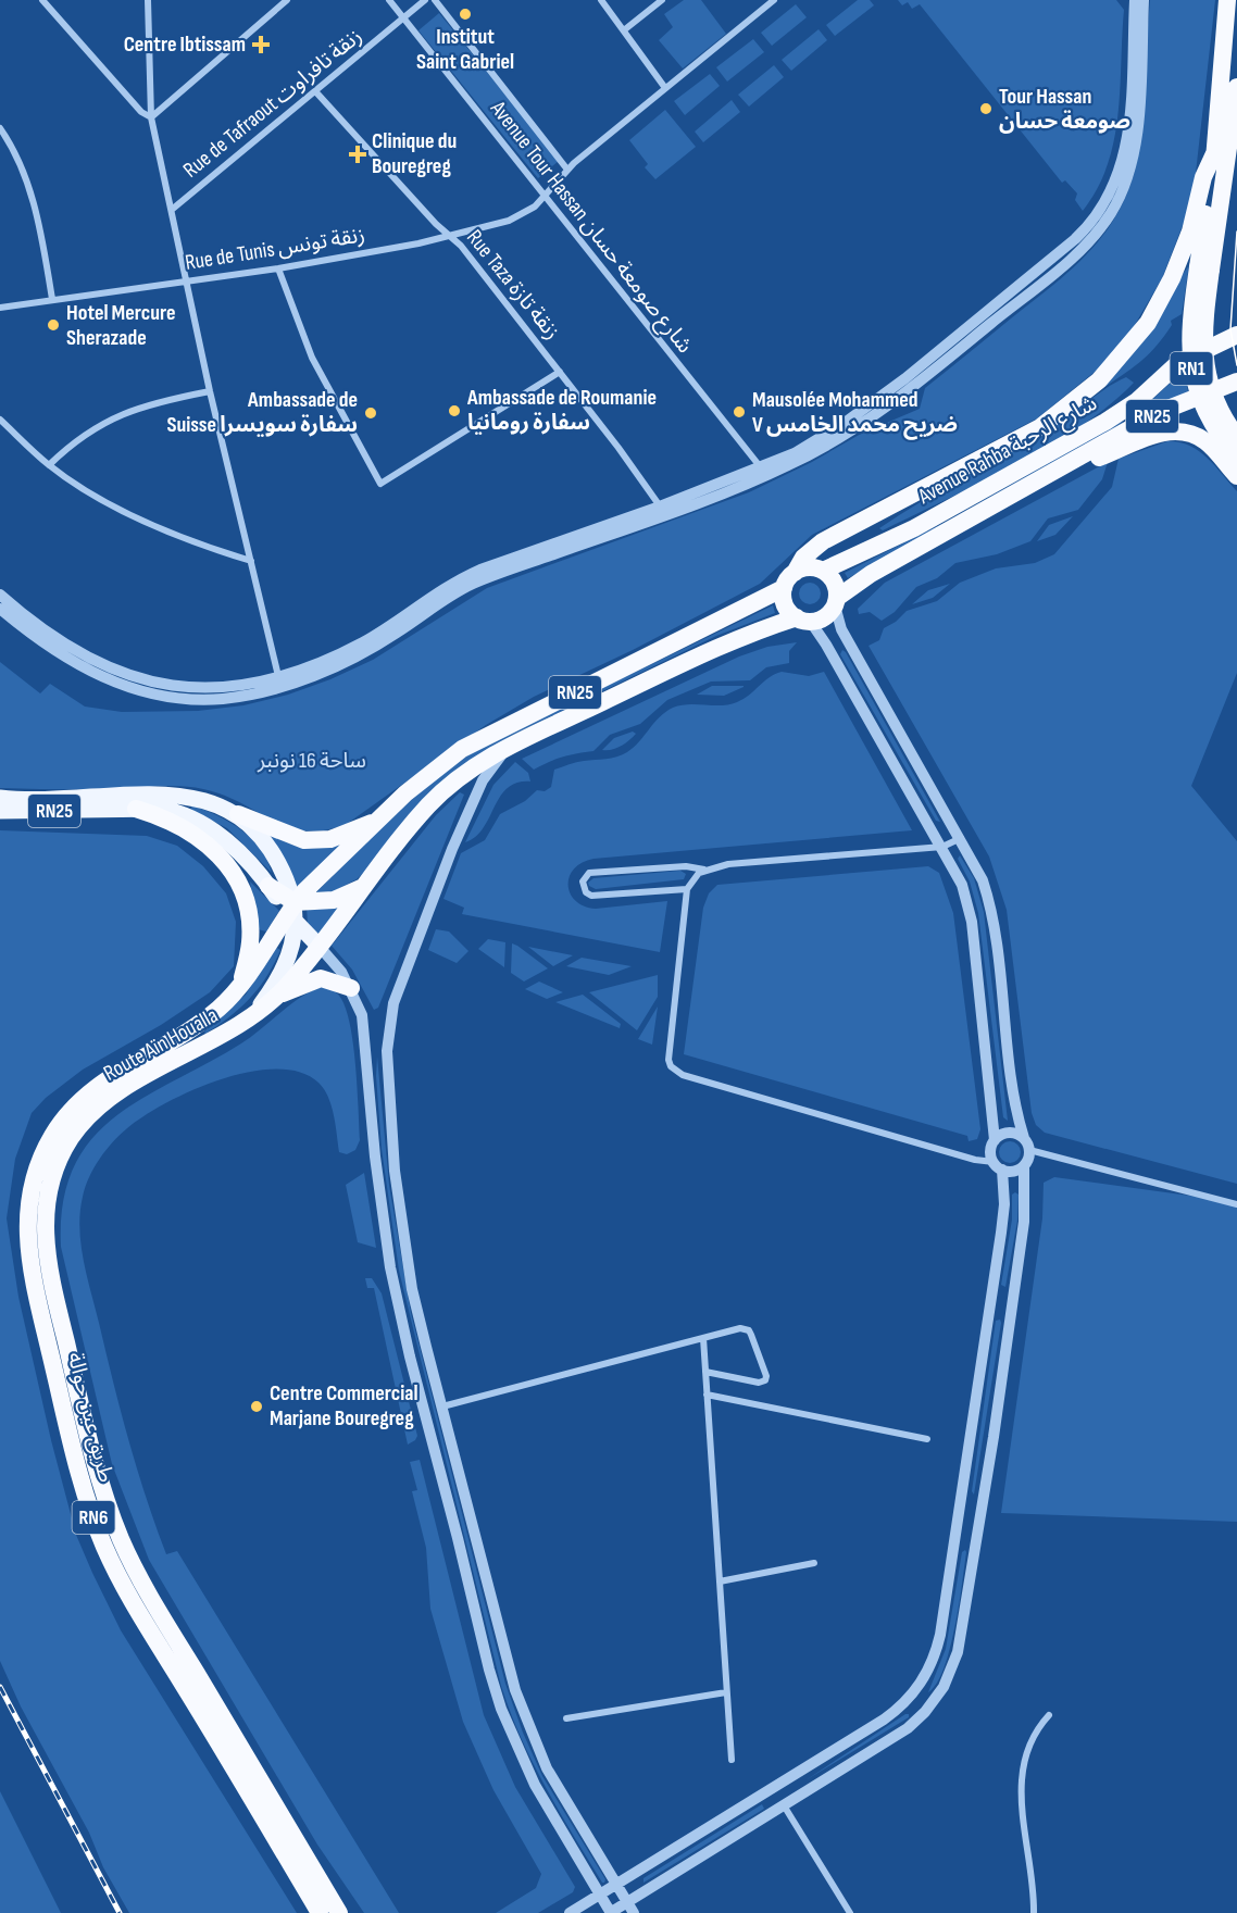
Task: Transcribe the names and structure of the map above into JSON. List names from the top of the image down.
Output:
{
  "streets": {
    "highway": [
      "RN1",
      "RN25",
      "Avenue Rahba شارع الرحبة",
      "Route Aïn Houalla",
      "طريق عين حوالة",
      "RN6"
    ],
    "street": [
      "Rue de Tafraout زنقة تافراوت",
      "Avenue Tour Hassan شارع صومعة حسان",
      "Rue de Tunis زنقة تونس",
      "Rue Taza زنقة تازة"
    ]
  },
  "crossings": [
    ["Rue de Tafraout زنقة تافراوت", "Avenue Tour Hassan شارع صومعة حسان"],
    ["Rue de Tafraout زنقة تافراوت", "Rue Taza زنقة تازة"],
    ["Avenue Tour Hassan شارع صومعة حسان", "Rue de Tunis زنقة تونس"],
    ["Rue de Tunis زنقة تونس", "Rue Taza زنقة تازة"],
    ["RN25", "Avenue Rahba شارع الرحبة"],
    ["RN25", "Route Aïn Houalla"],
    ["Route Aïn Houalla", "طريق عين حوالة"]
  ],
  "parks": ["ساحة 16 نونبر"],
  "places": {
    "other": [
      "Institut Saint Gabriel",
      "Tour Hassan صومعة حسان",
      "Hotel Mercure Sherazade",
      "Ambassade de Roumanie سفارة رومانيا",
      "Mausolée Mohammed V ضريح محمد الخامس",
      "Ambassade de Suisse سفارة سويسرا",
      "Centre Commercial Marjane Bouregreg"
    ],
    "health": ["Centre Ibtissam", "Clinique du Bouregreg"]
  }
}
